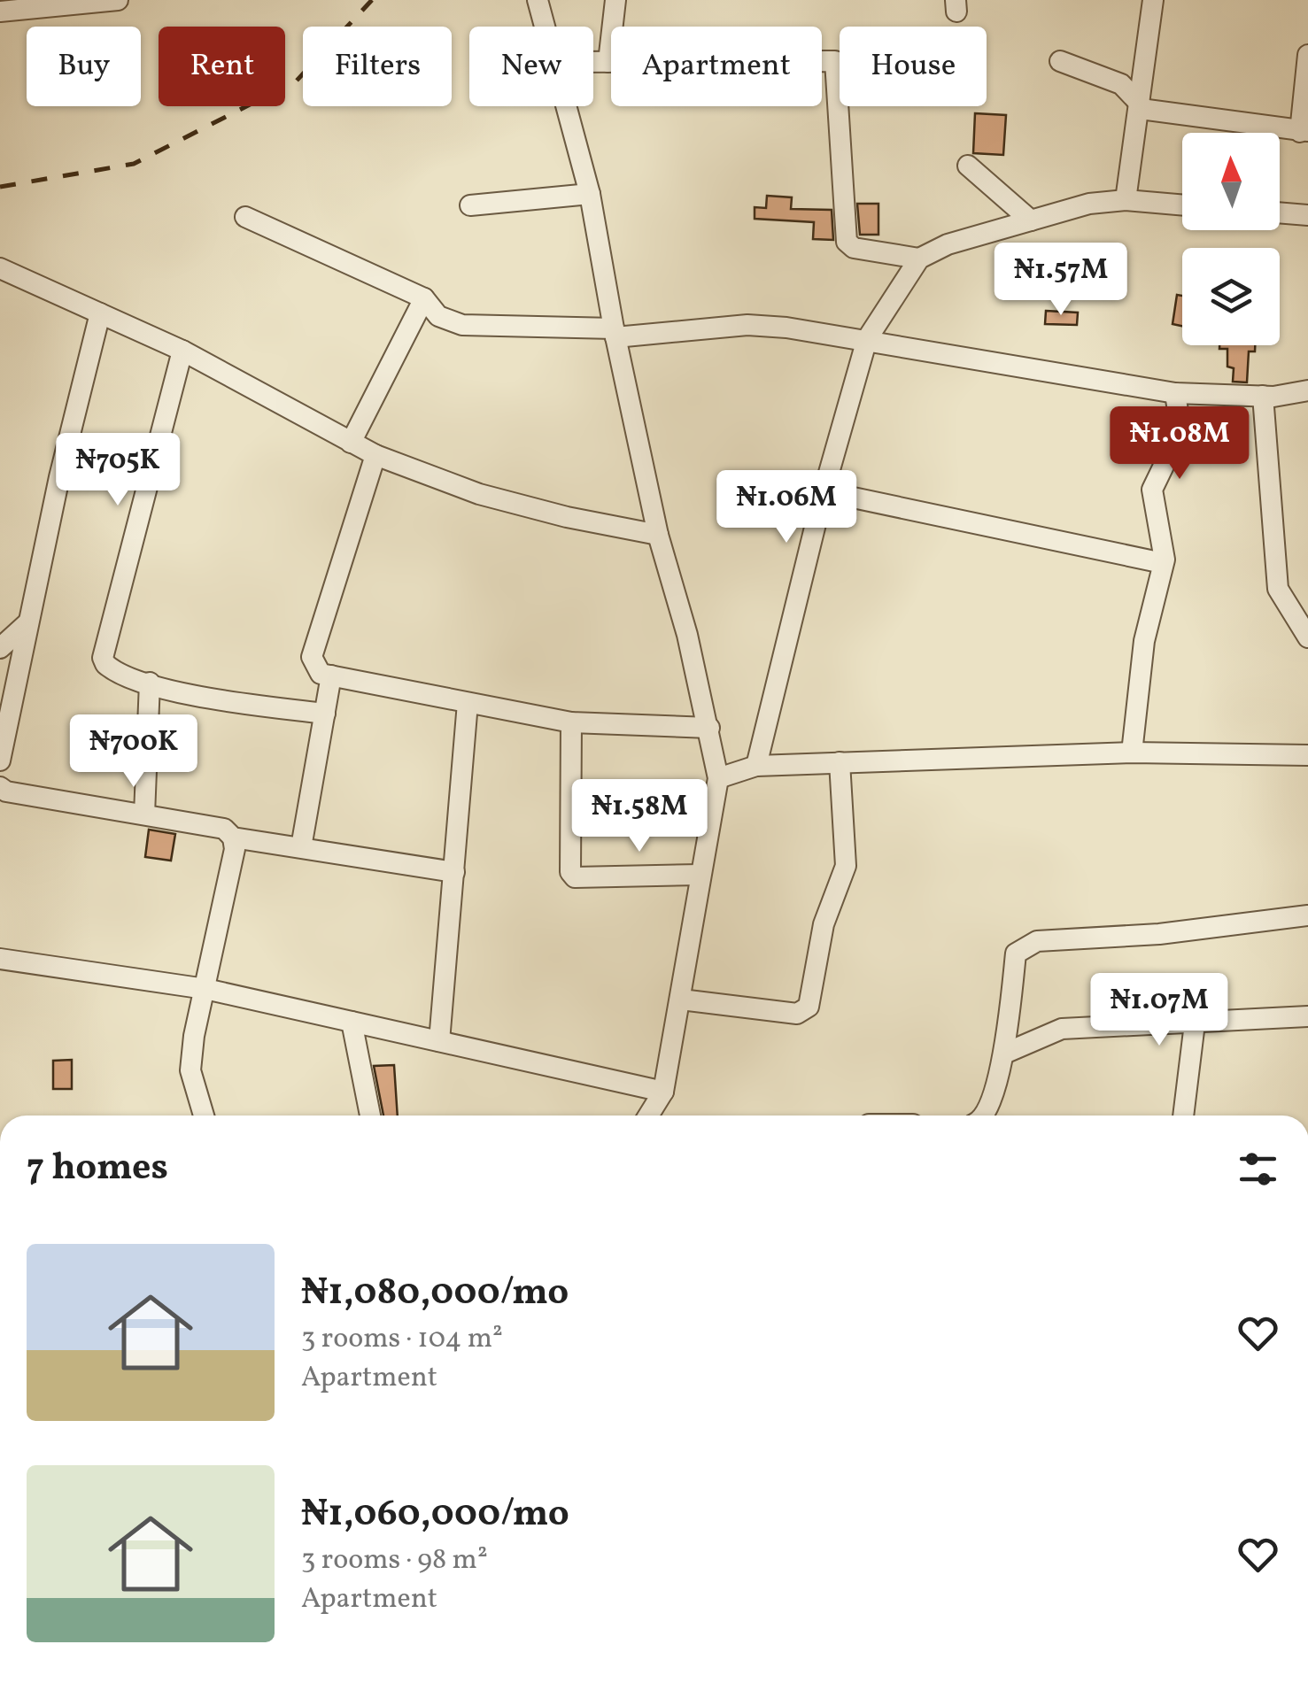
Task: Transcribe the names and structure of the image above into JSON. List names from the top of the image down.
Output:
{
  "north": "top",
  "page": {
    "chip": [
      "Buy",
      "Rent",
      "Filters",
      "New",
      "Apartment",
      "House"
    ],
    "price": [
      "₦1.57M",
      "₦1.08M",
      "₦705K",
      "₦1.06M",
      "₦700K",
      "₦1.58M",
      "₦1.07M"
    ],
    "heading": "7 homes",
    "list": [
      {
        "name": "₦1,080,000/mo",
        "note": "3 rooms · 104 m² · Apartment"
      },
      {
        "name": "₦1,060,000/mo",
        "note": "3 rooms · 98 m² · Apartment"
      }
    ]
  }
}
